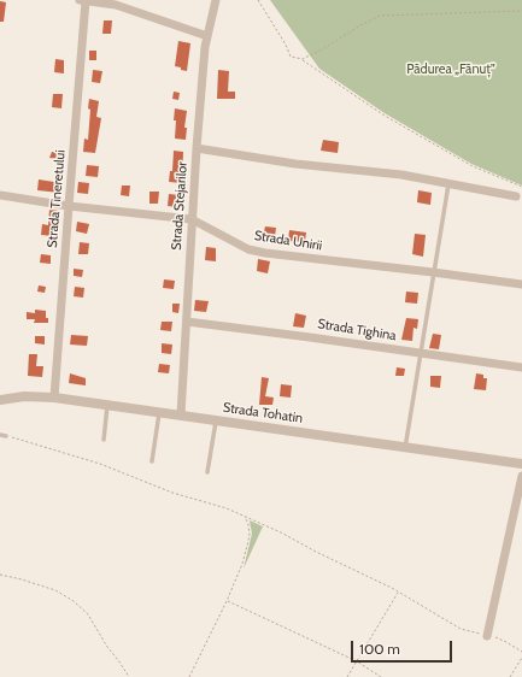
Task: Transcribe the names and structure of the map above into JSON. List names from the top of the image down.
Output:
{
  "streets": {
    "street": [
      "Strada Tineretului",
      "Strada Stejarilor",
      "Strada Unirii",
      "Strada Tighina",
      "Strada Tohatin"
    ]
  },
  "crossings": [
    ["Strada Tineretului", "Strada Unirii"],
    ["Strada Tineretului", "Strada Tohatin"],
    ["Strada Stejarilor", "Strada Unirii"],
    ["Strada Stejarilor", "Strada Tighina"],
    ["Strada Stejarilor", "Strada Tohatin"]
  ],
  "parks": ["Pădurea „Fănuț”"],
  "scale_bar": "100 m"
}
